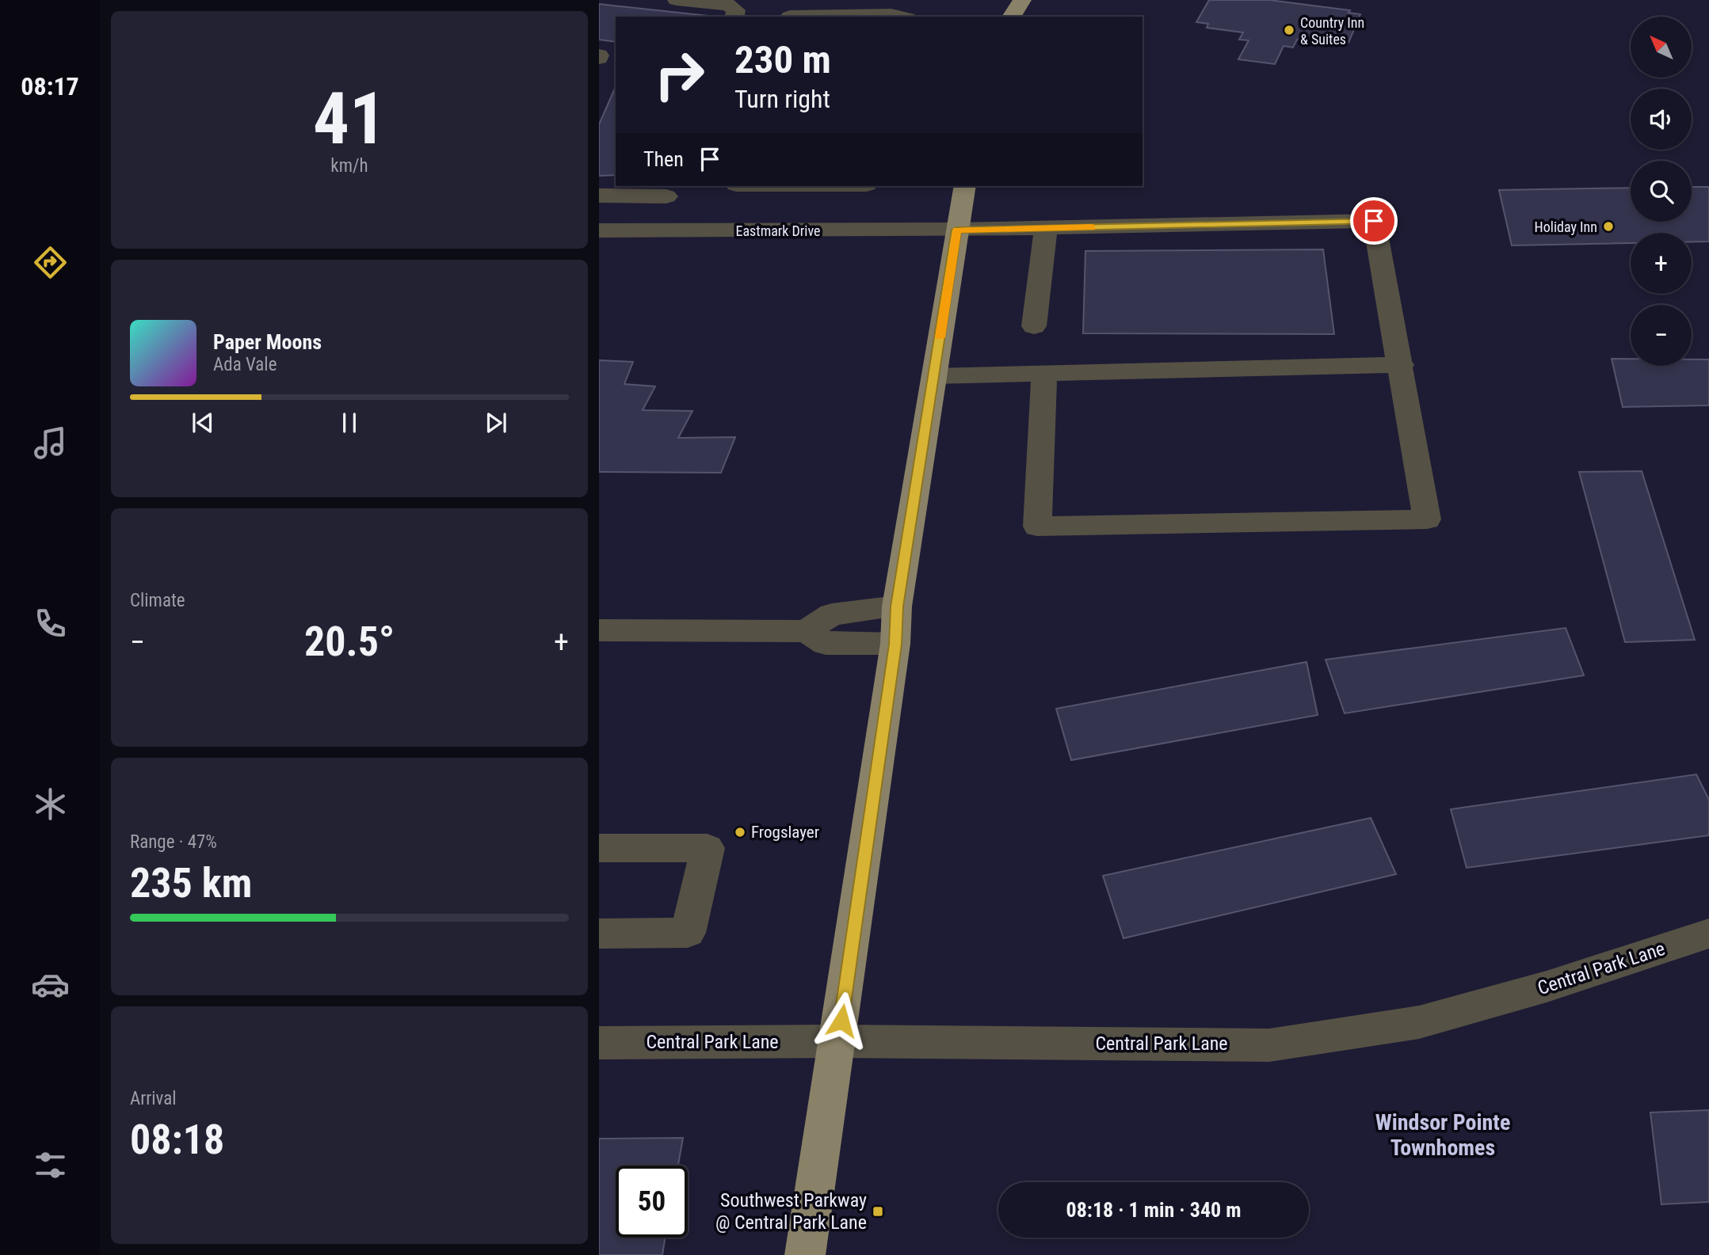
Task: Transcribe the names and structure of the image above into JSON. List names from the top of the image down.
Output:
{
  "streets": {
    "street": ["Eastmark Drive", "Central Park Lane"]
  },
  "districts": ["Windsor Pointe Townhomes"],
  "places": {
    "other": ["Country Inn & Suites", "Holiday Inn", "Frogslayer"],
    "transit": ["Southwest Parkway @ Central Park Lane"]
  },
  "north": "top left",
  "page": {
    "tabs": "08:17",
    "tile": [
      ["41", "km/h"],
      "Climate",
      ["Range · 47%", "235 km"],
      ["Arrival", "08:18"]
    ],
    "map_buttons": ["+", "−"],
    "turn": ["230 m", "Turn right"],
    "then": "Then",
    "song": ["Paper Moons", "Ada Vale"],
    "heat": ["−", "20.5°", "+"],
    "limit": "50",
    "trip": "08:18 · 1 min · 340 m"
  }
}
